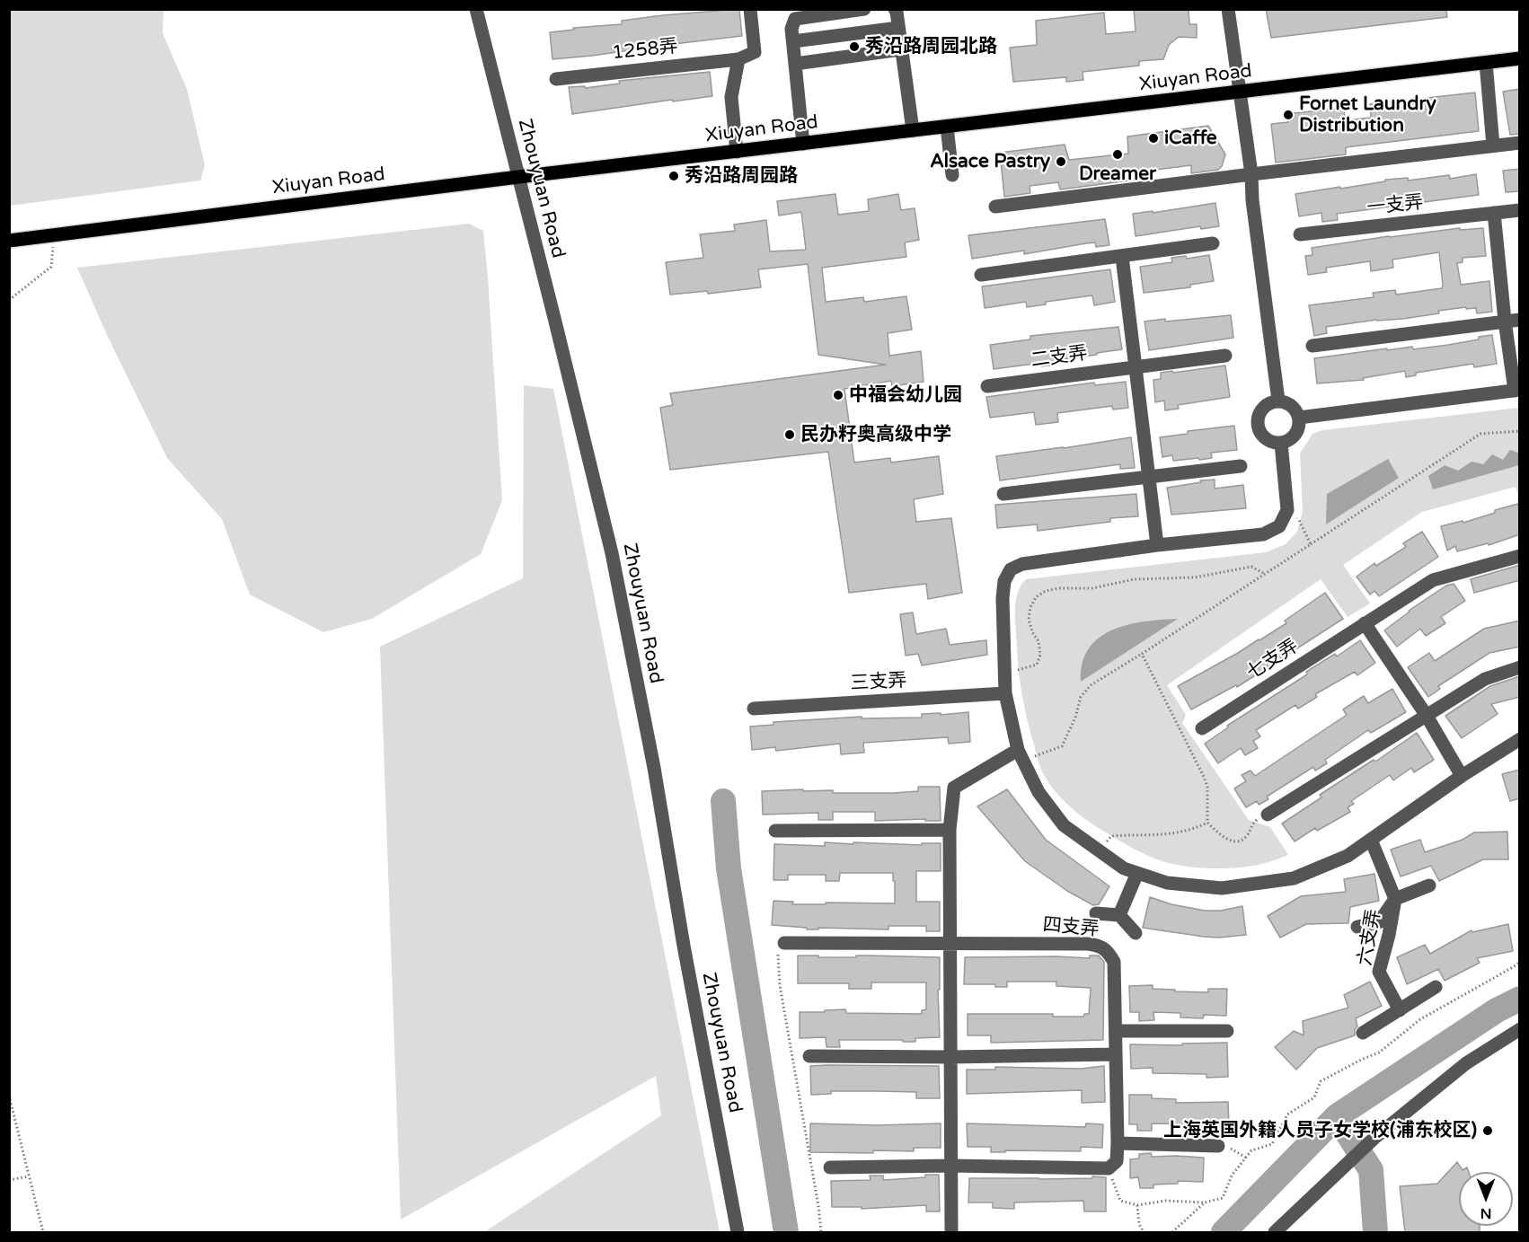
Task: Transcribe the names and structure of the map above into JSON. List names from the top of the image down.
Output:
{
  "streets": {
    "main road": ["Xiuyan Road"],
    "street": [
      "1258弄",
      "Zhouyuan Road",
      "一支弄",
      "二支弄",
      "七支弄",
      "三支弄",
      "四支弄",
      "六支弄"
    ]
  },
  "crossings": [
    ["Xiuyan Road", "Zhouyuan Road"]
  ],
  "places": [
    "秀沿路周园北路",
    "Fornet Laundry Distribution",
    "iCaffe",
    "Dreamer",
    "Alsace Pastry",
    "秀沿路周园路",
    "中福会幼儿园",
    "民办籽奥高级中学",
    "上海英国外籍人员子女学校(浦东校区)"
  ],
  "north": "bottom"
}
